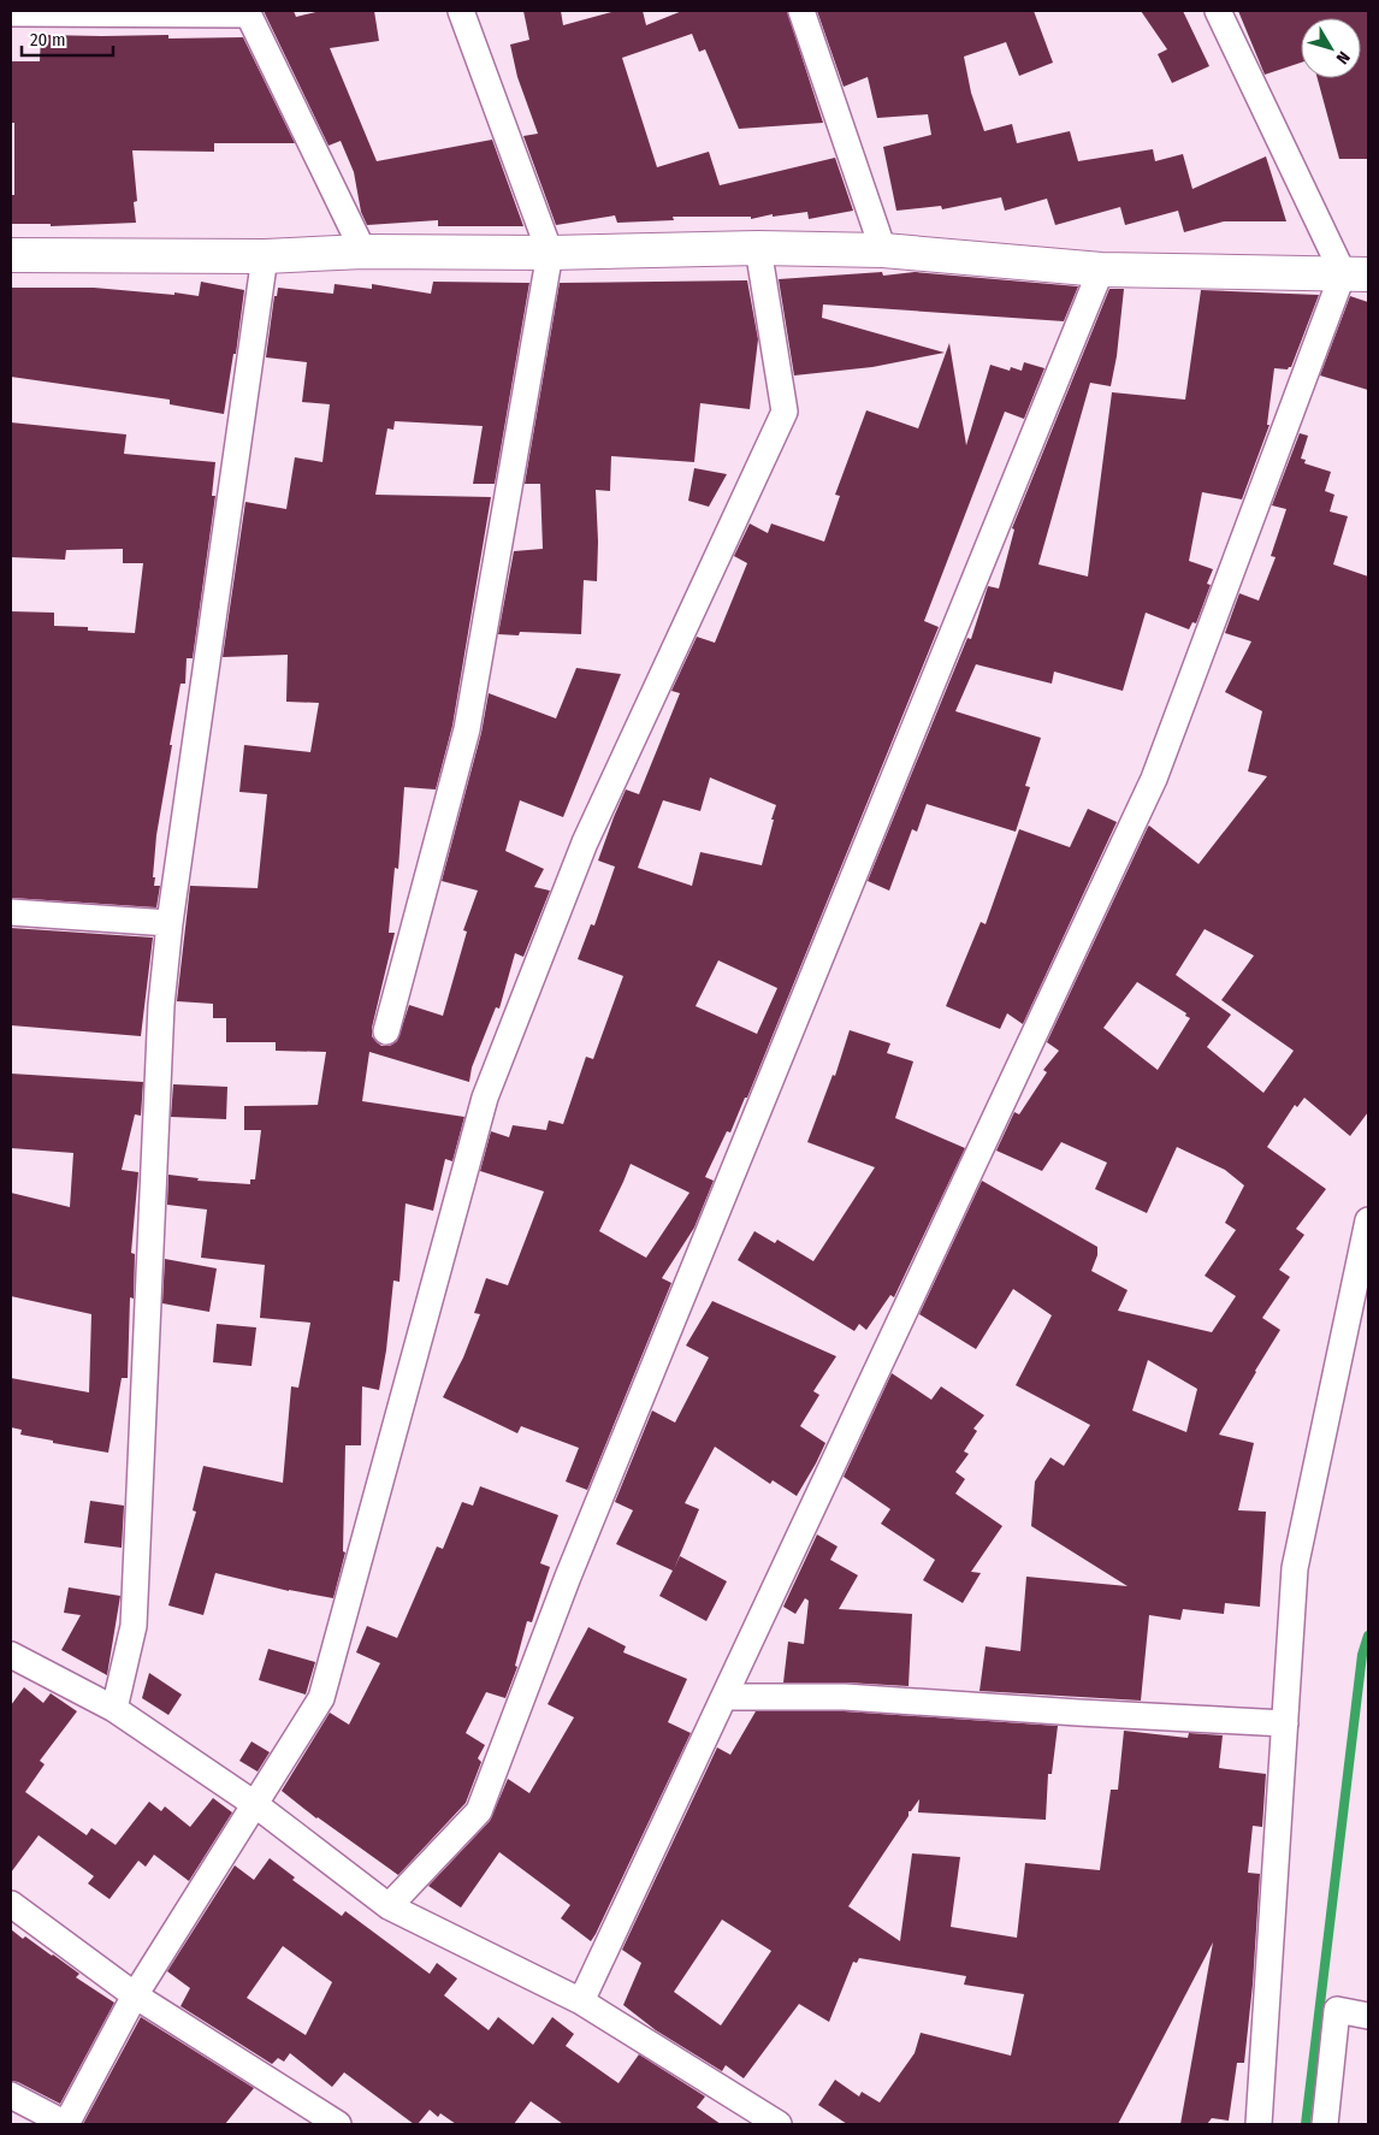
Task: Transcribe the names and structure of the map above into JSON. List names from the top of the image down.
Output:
{
  "scale_bar": "20 m",
  "north": "bottom right"
}
